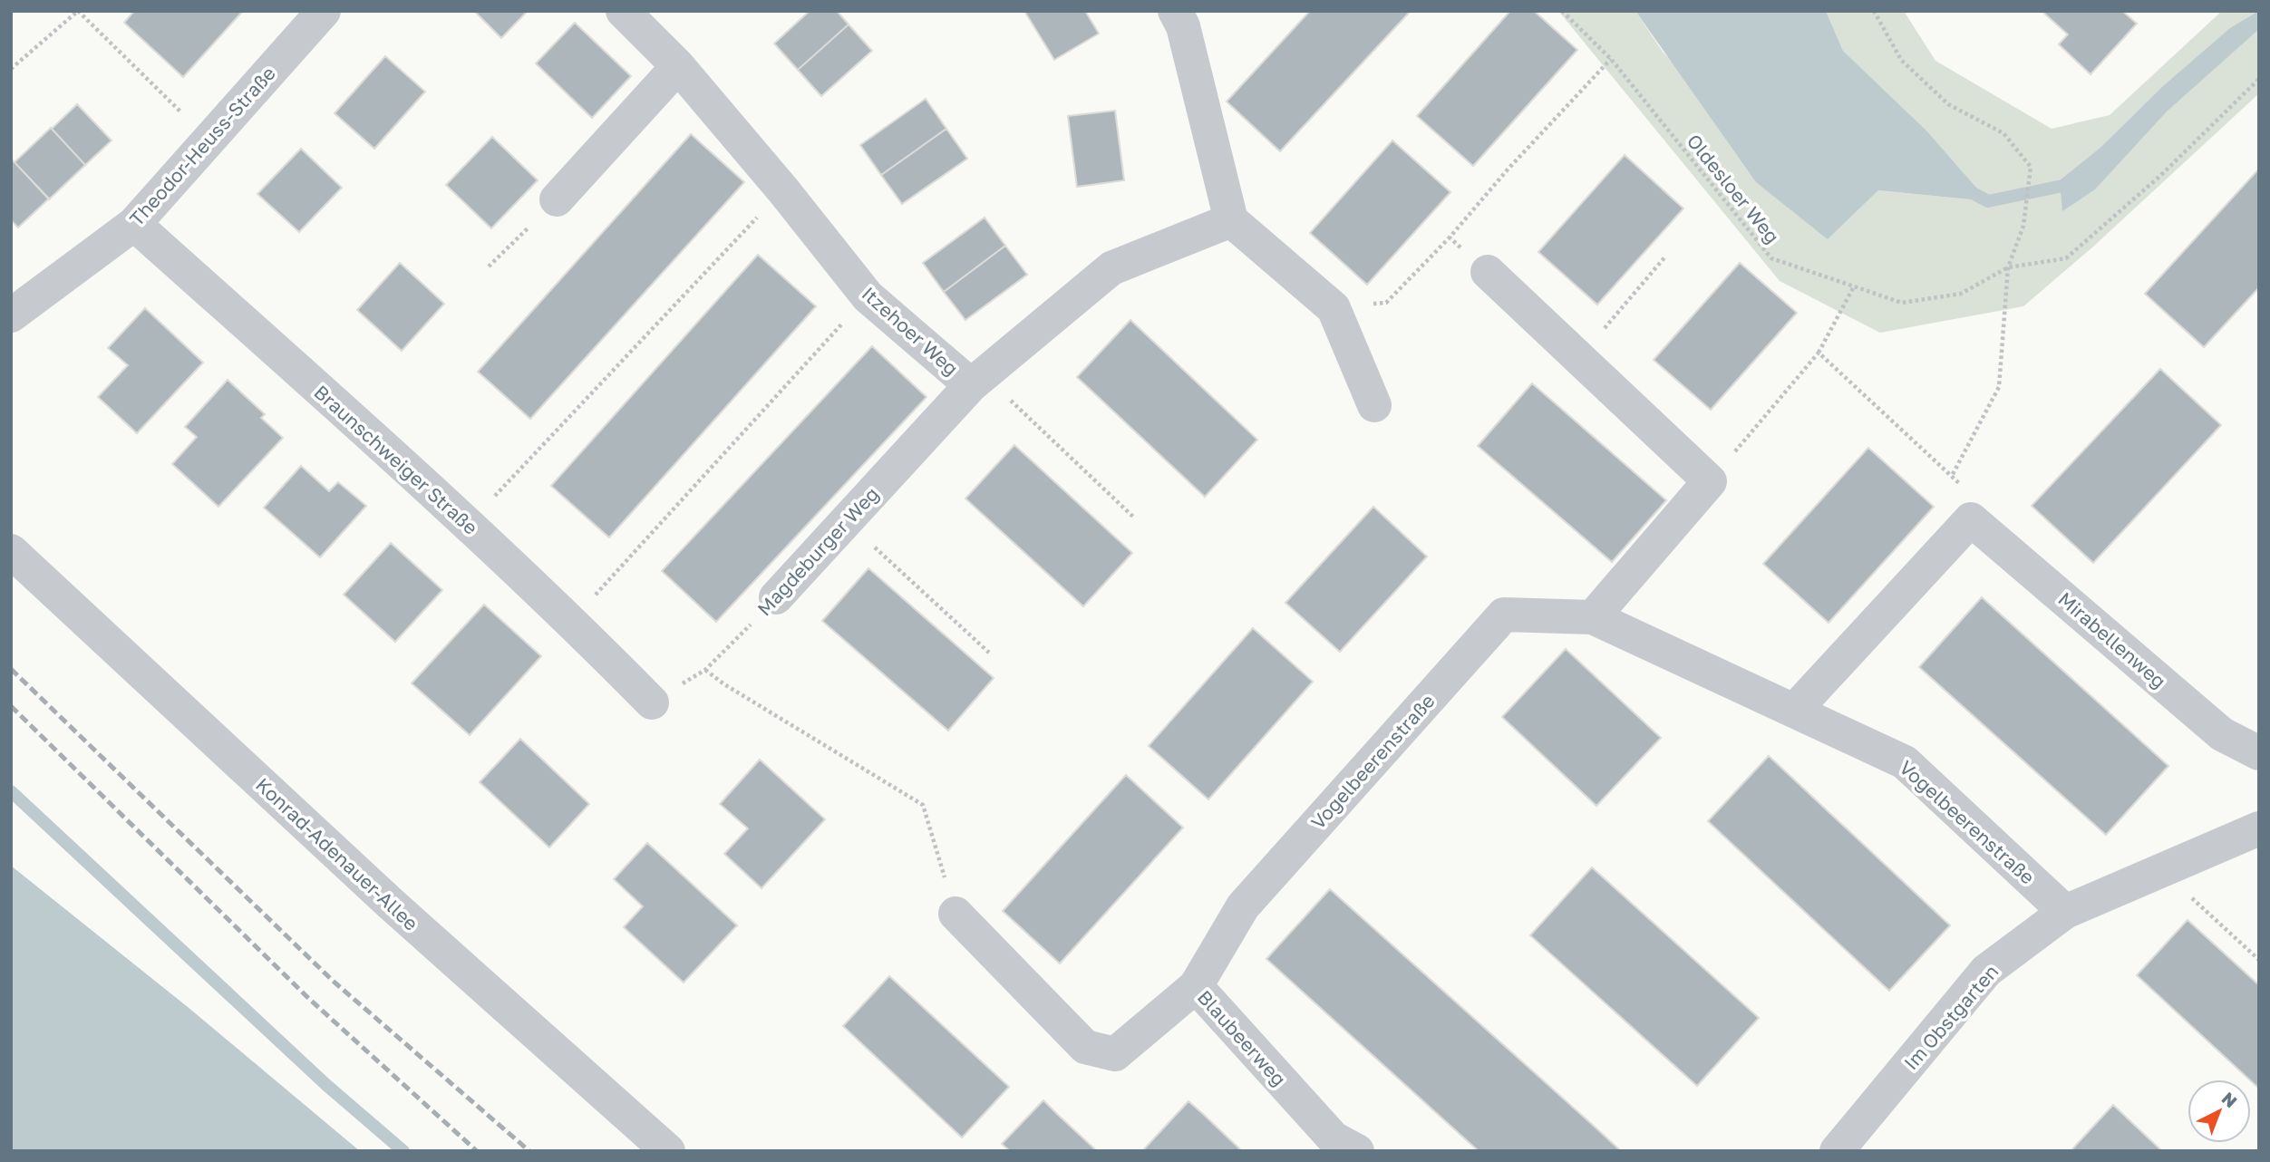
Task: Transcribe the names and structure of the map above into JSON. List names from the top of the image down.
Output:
{
  "streets": {
    "street": [
      "Theodor-Heuss-Straße",
      "Itzehoer Weg",
      "Braunschweiger Straße",
      "Magdeburger Weg",
      "Mirabellenweg",
      "Vogelbeerenstraße",
      "Konrad-Adenauer-Allee",
      "Im Obstgarten",
      "Blaubeerweg"
    ],
    "path": ["Oldesloer Weg"]
  },
  "crossings": [
    ["Theodor-Heuss-Straße", "Braunschweiger Straße"],
    ["Itzehoer Weg", "Magdeburger Weg"],
    ["Braunschweiger Straße", "Magdeburger Weg"],
    ["Vogelbeerenstraße", "Im Obstgarten"],
    ["Vogelbeerenstraße", "Blaubeerweg"]
  ],
  "north": "top right"
}
